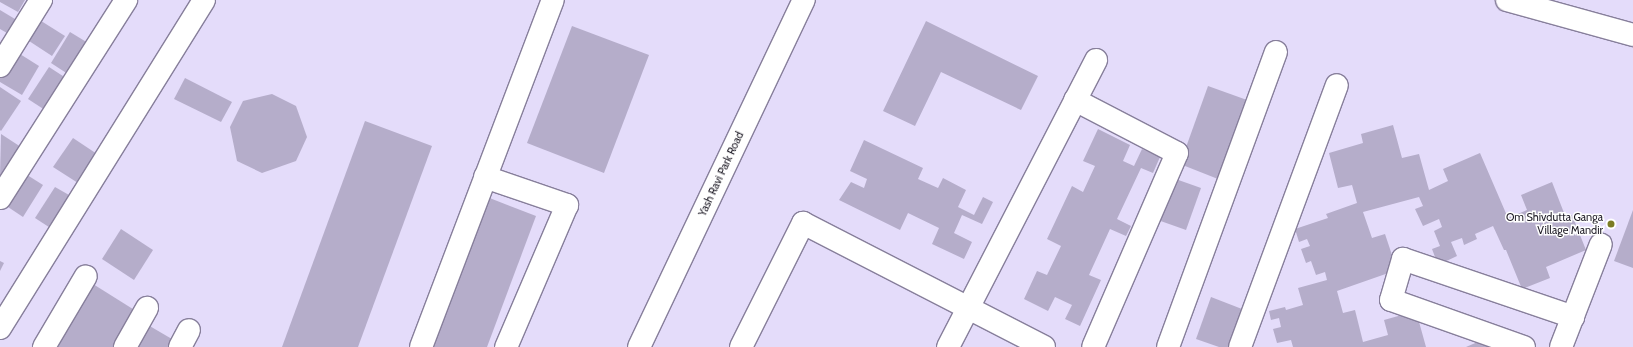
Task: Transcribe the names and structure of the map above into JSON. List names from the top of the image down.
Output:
{
  "streets": {
    "street": ["Yash Ravi Park Road"]
  },
  "places": ["Om Shivdutta Ganga Village Mandir"]
}
